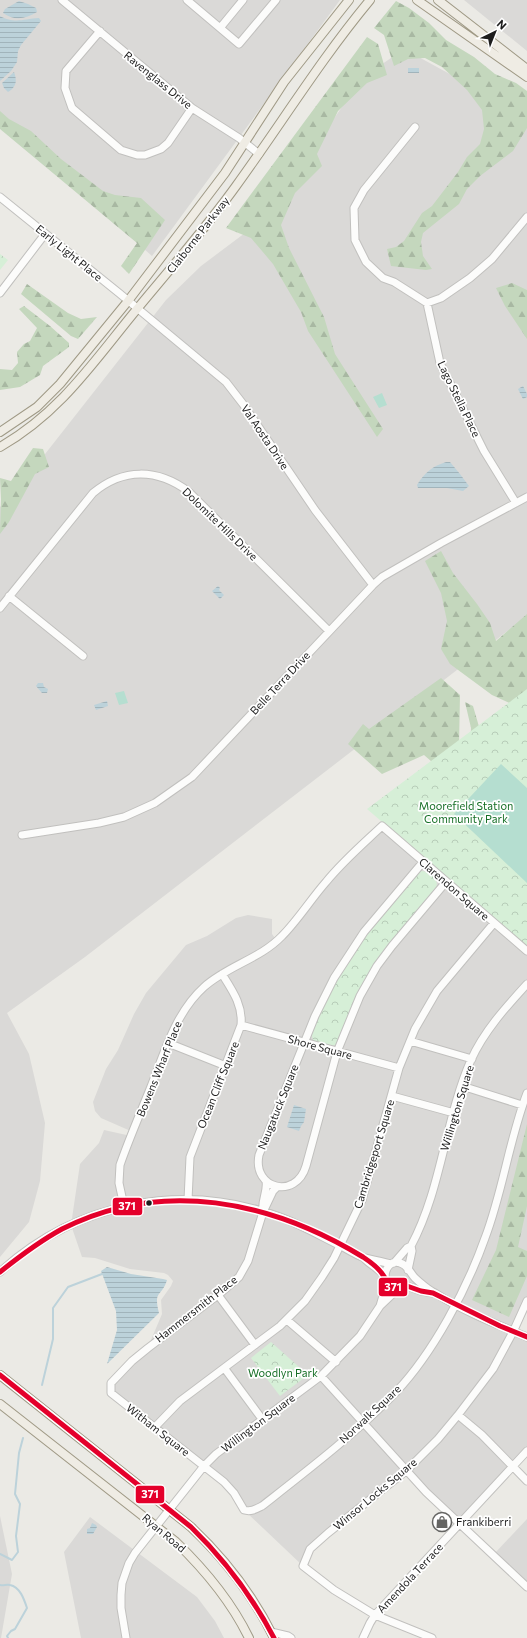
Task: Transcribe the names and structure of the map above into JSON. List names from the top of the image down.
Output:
{
  "streets": {
    "main road": ["Claiborne Parkway", "Ryan Road"],
    "street": [
      "Ravenglass Drive",
      "Early Light Place",
      "Lago Stella Place",
      "Val Aosta Drive",
      "Dolomite Hills Drive",
      "Belle Terra Drive",
      "Clarendon Square",
      "Shore Square",
      "Bowens Wharf Place",
      "Ocean Cliff Square",
      "Naugatuck Square",
      "Willington Square",
      "Cambridgeport Square",
      "Hammersmith Place",
      "Norwalk Square",
      "Witham Square",
      "Winsor Locks Square",
      "Amendola Terrace"
    ]
  },
  "crossings": [
    ["Ravenglass Drive", "Claiborne Parkway"],
    ["Claiborne Parkway", "Early Light Place"],
    ["Claiborne Parkway", "Val Aosta Drive"],
    ["Early Light Place", "Val Aosta Drive"],
    ["Lago Stella Place", "Belle Terra Drive"],
    ["Val Aosta Drive", "Belle Terra Drive"],
    ["Dolomite Hills Drive", "Belle Terra Drive"],
    ["Clarendon Square", "Bowens Wharf Place"],
    ["Clarendon Square", "Naugatuck Square"],
    ["Clarendon Square", "Cambridgeport Square"],
    ["Shore Square", "Ocean Cliff Square"],
    ["Shore Square", "Naugatuck Square"],
    ["Shore Square", "Cambridgeport Square"],
    ["Bowens Wharf Place", "Ocean Cliff Square"],
    ["Naugatuck Square", "Hammersmith Place"],
    ["Willington Square", "Norwalk Square"],
    ["Willington Square", "Witham Square"],
    ["Willington Square", "Ryan Road"],
    ["Cambridgeport Square", "Witham Square"],
    ["Hammersmith Place", "Witham Square"],
    ["Norwalk Square", "Witham Square"],
    ["Winsor Locks Square", "Amendola Terrace"]
  ],
  "parks": ["Moorefield Station Community Park", "Woodlyn Park"],
  "places": {
    "shop": ["Frankiberri"]
  },
  "lines": ["transit line 371"],
  "north": "top right"
}
